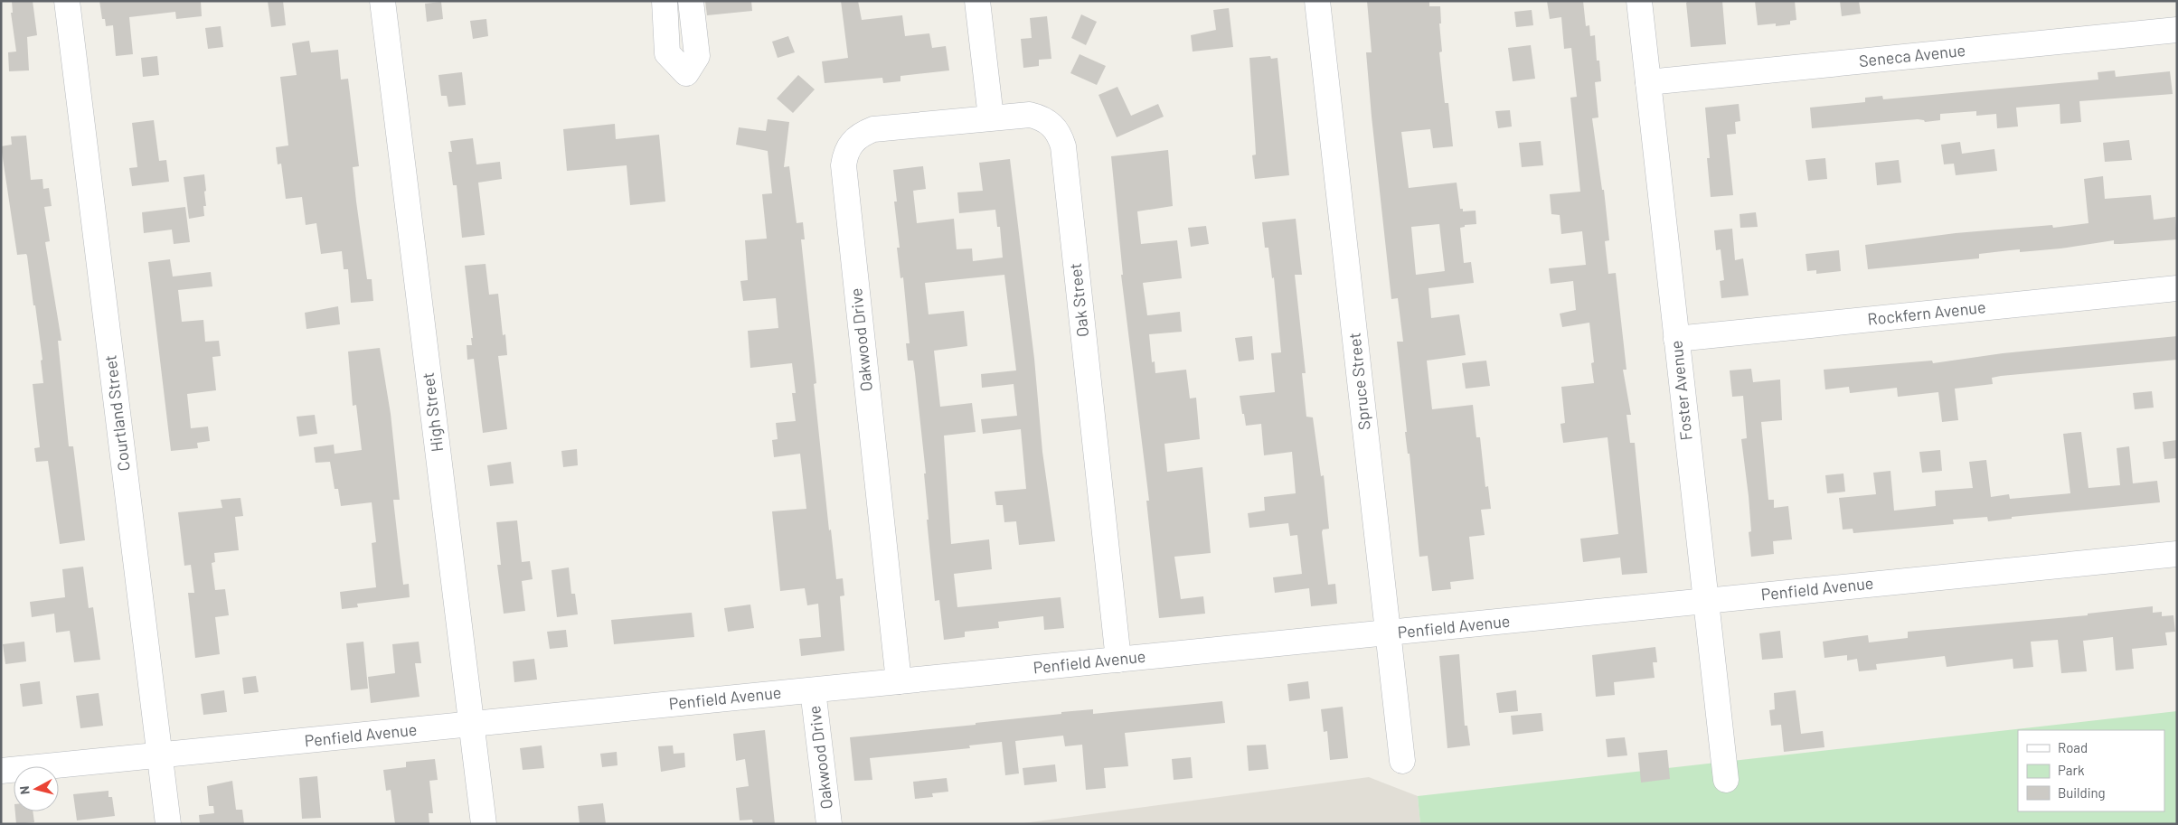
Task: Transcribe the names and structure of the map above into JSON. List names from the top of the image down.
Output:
{
  "streets": {
    "street": [
      "Seneca Avenue",
      "Oak Street",
      "Rockfern Avenue",
      "Oakwood Drive",
      "Spruce Street",
      "Foster Avenue",
      "High Street",
      "Courtland Street",
      "Penfield Avenue"
    ]
  },
  "crossings": [
    ["Seneca Avenue", "Foster Avenue"],
    ["Oak Street", "Oakwood Drive"],
    ["Oak Street", "Penfield Avenue"],
    ["Rockfern Avenue", "Foster Avenue"],
    ["Oakwood Drive", "Penfield Avenue"],
    ["Spruce Street", "Penfield Avenue"],
    ["Foster Avenue", "Penfield Avenue"],
    ["High Street", "Penfield Avenue"],
    ["Courtland Street", "Penfield Avenue"]
  ],
  "legend": ["Road", "Park", "Building"],
  "north": "left"
}
